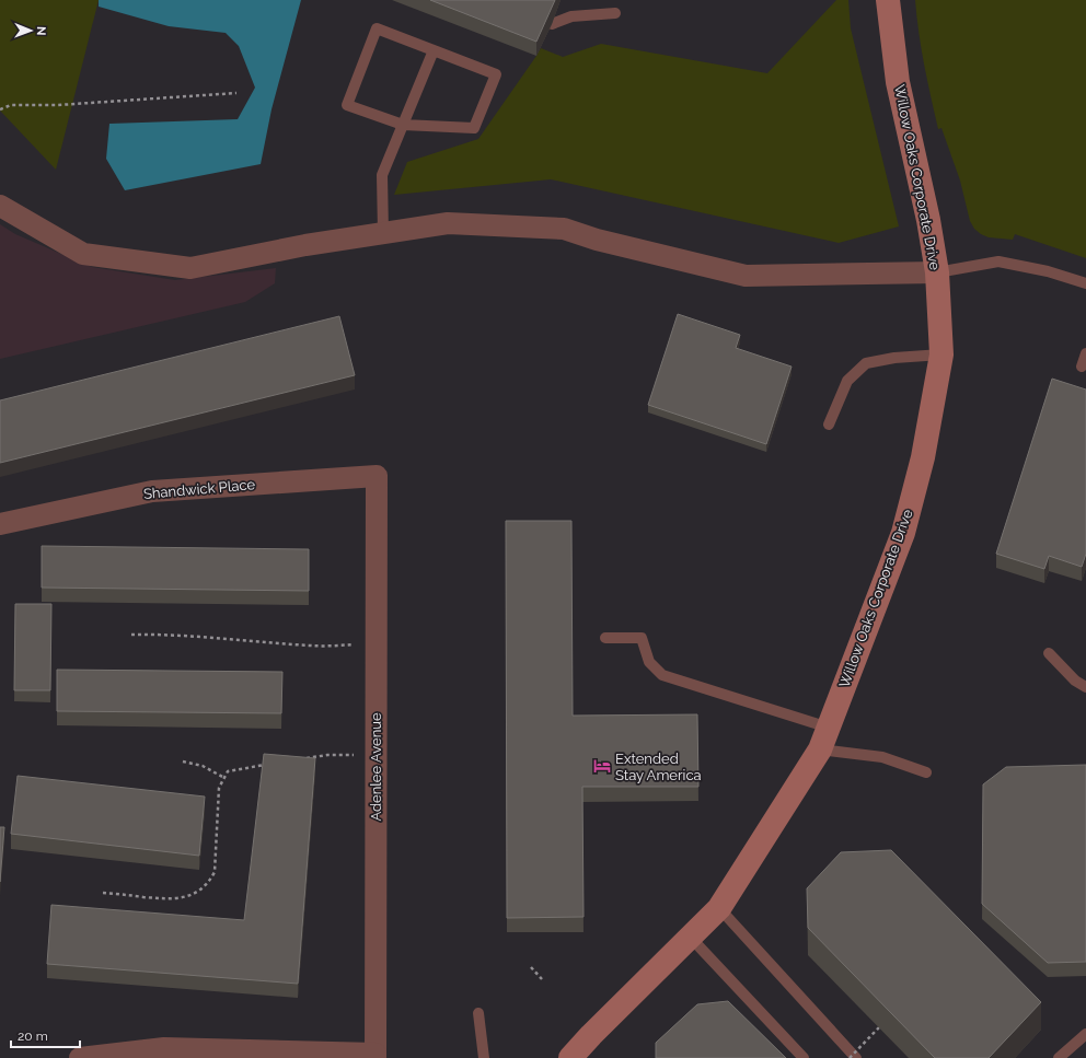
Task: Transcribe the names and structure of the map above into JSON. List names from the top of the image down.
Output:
{
  "streets": {
    "street": ["Willow Oaks Corporate Drive", "Shandwick Place", "Adenlee Avenue"]
  },
  "crossings": [
    ["Shandwick Place", "Adenlee Avenue"]
  ],
  "places": {
    "hotel": ["Extended Stay America"]
  },
  "scale_bar": "20 m",
  "north": "right"
}
